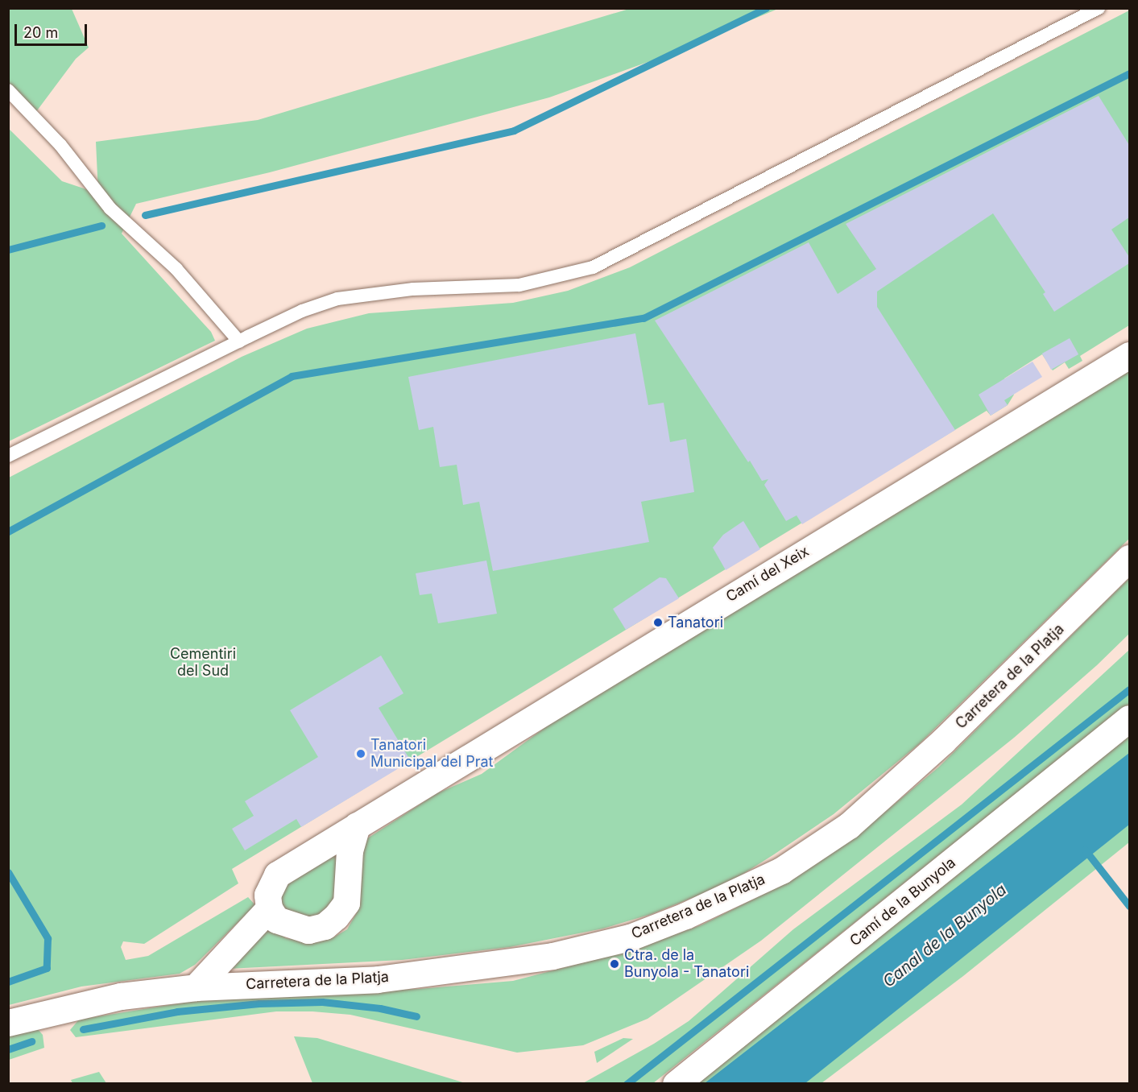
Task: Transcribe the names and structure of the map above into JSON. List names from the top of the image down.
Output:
{
  "streets": {
    "street": ["Camí del Xeix", "Carretera de la Platja", "Camí de la Bunyola"]
  },
  "water": ["Canal de la Bunyola"],
  "parks": ["Cementiri del Sud"],
  "places": ["Tanatori", "Tanatori Municipal del Prat", "Ctra. de la Bunyola - Tanatori"],
  "scale_bar": "20 m"
}
